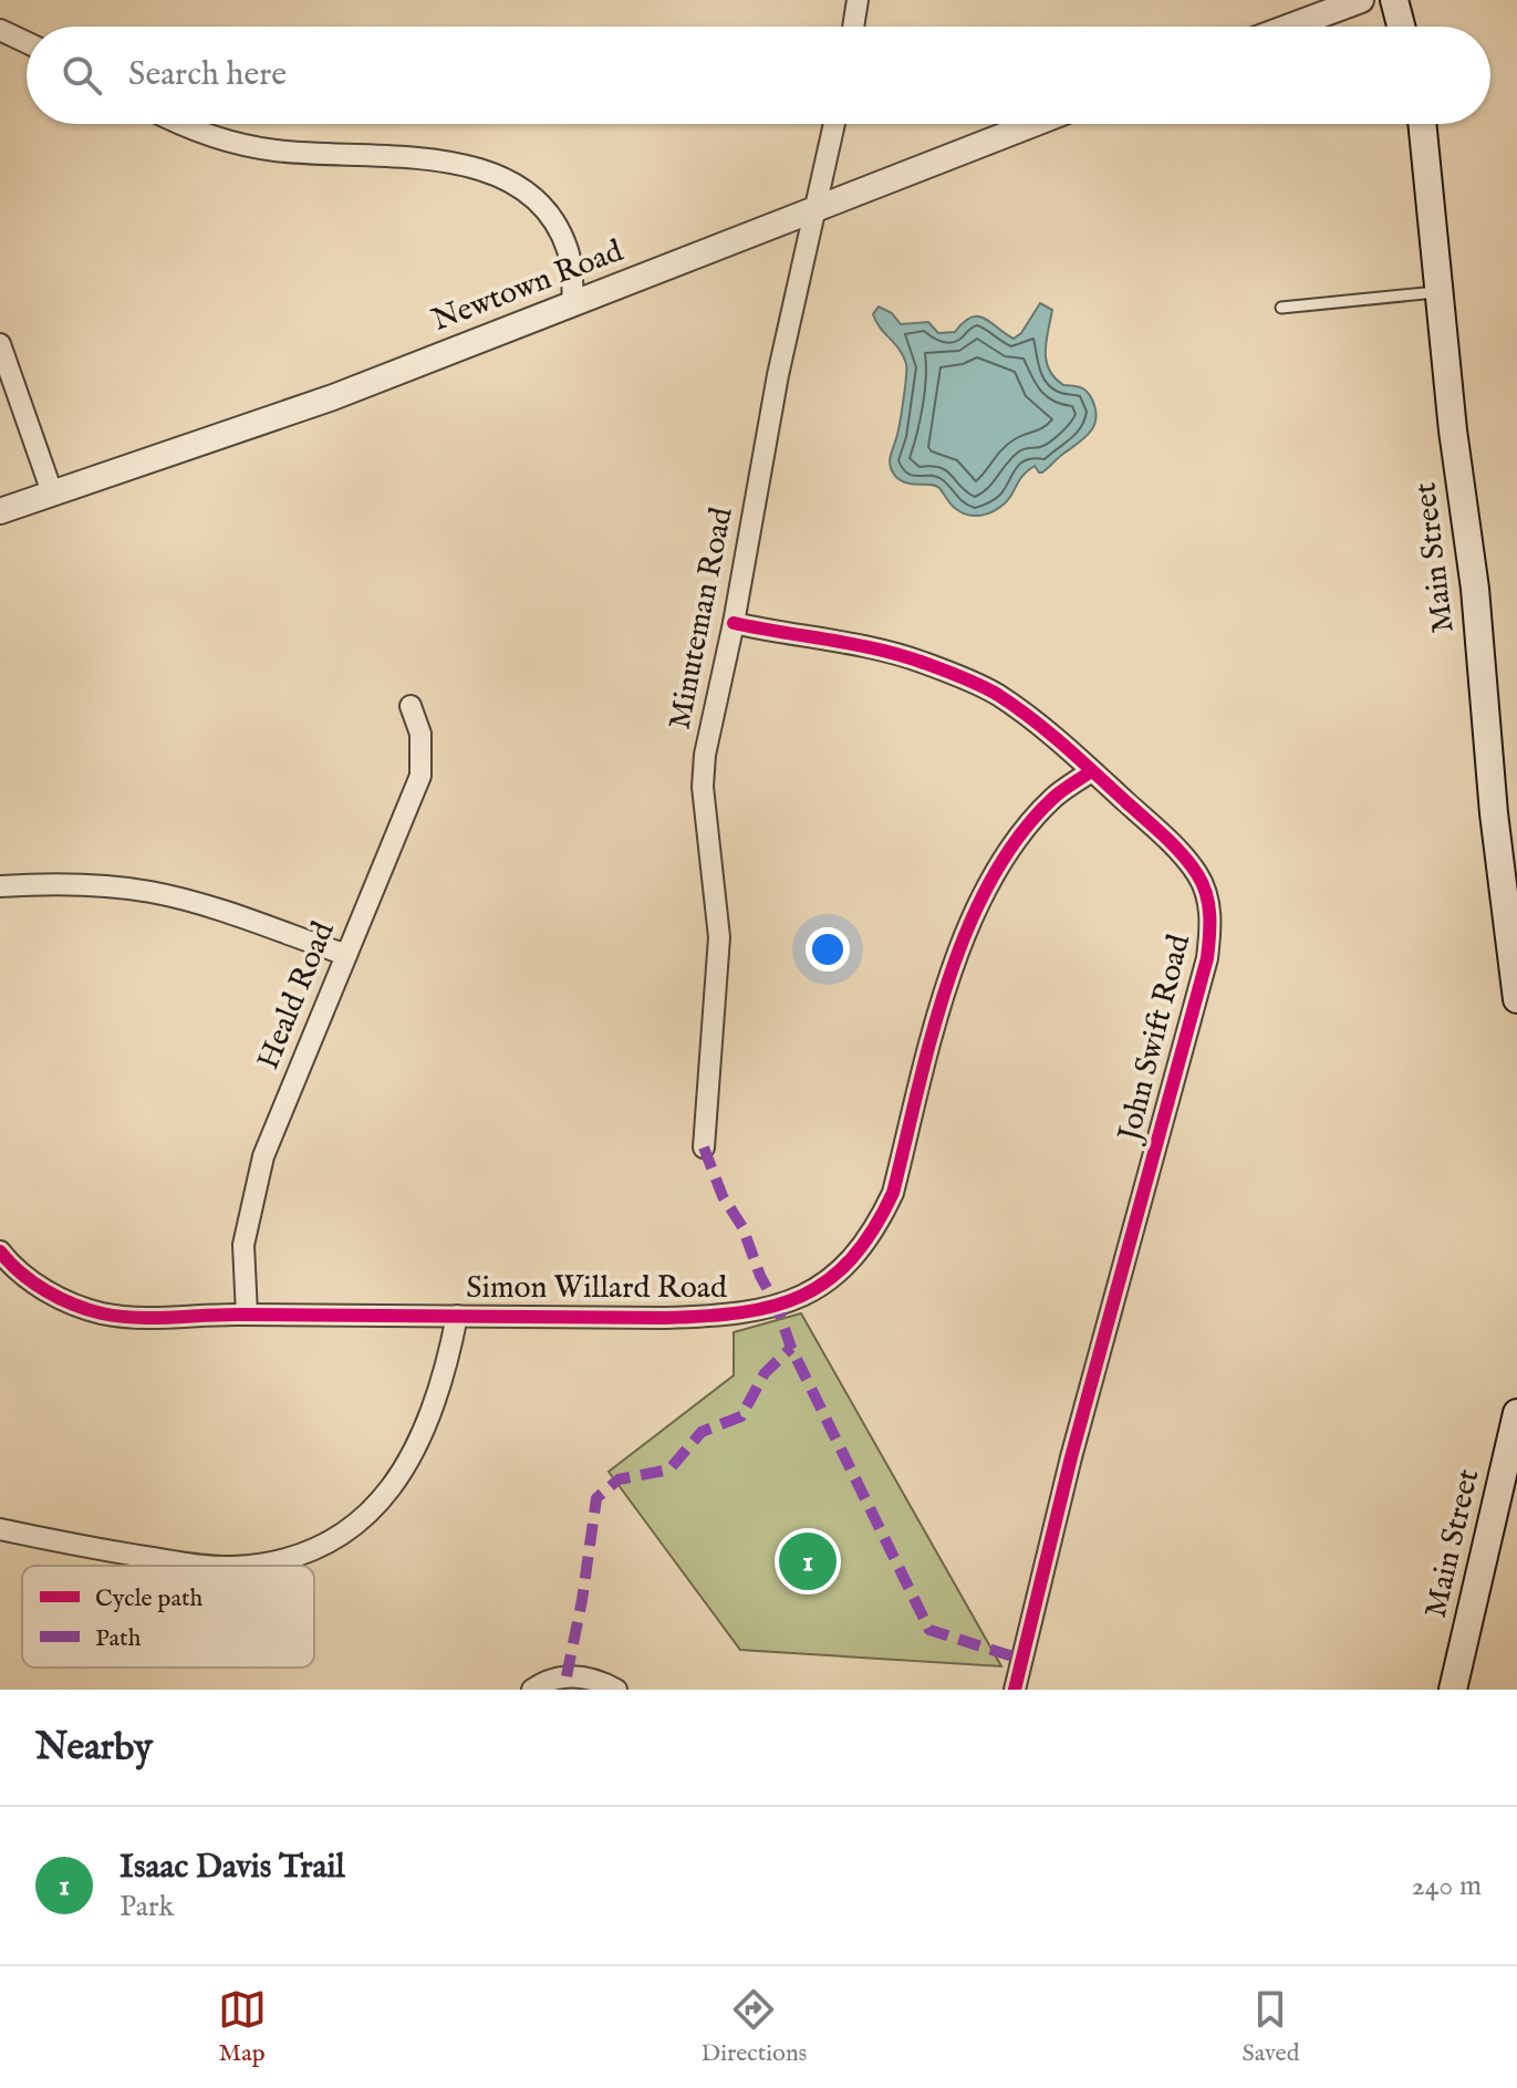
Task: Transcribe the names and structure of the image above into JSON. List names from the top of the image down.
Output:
{
  "streets": {
    "main road": ["Main Street"],
    "street": [
      "Newtown Road",
      "Minuteman Road",
      "Heald Road",
      "John Swift Road",
      "Simon Willard Road"
    ]
  },
  "crossings": [
    ["Newtown Road", "Minuteman Road"],
    ["Minuteman Road", "John Swift Road"],
    ["Heald Road", "Simon Willard Road"],
    ["John Swift Road", "Simon Willard Road"]
  ],
  "legend": ["Cycle path", "Path"],
  "page": {
    "search": "Search here",
    "pins": "1",
    "heading": "Nearby",
    "list": [
      {
        "mark": "1",
        "name": "Isaac Davis Trail",
        "note": "Park",
        "value": "240 m"
      }
    ],
    "nav": ["Map", "Directions", "Saved"]
  }
}
